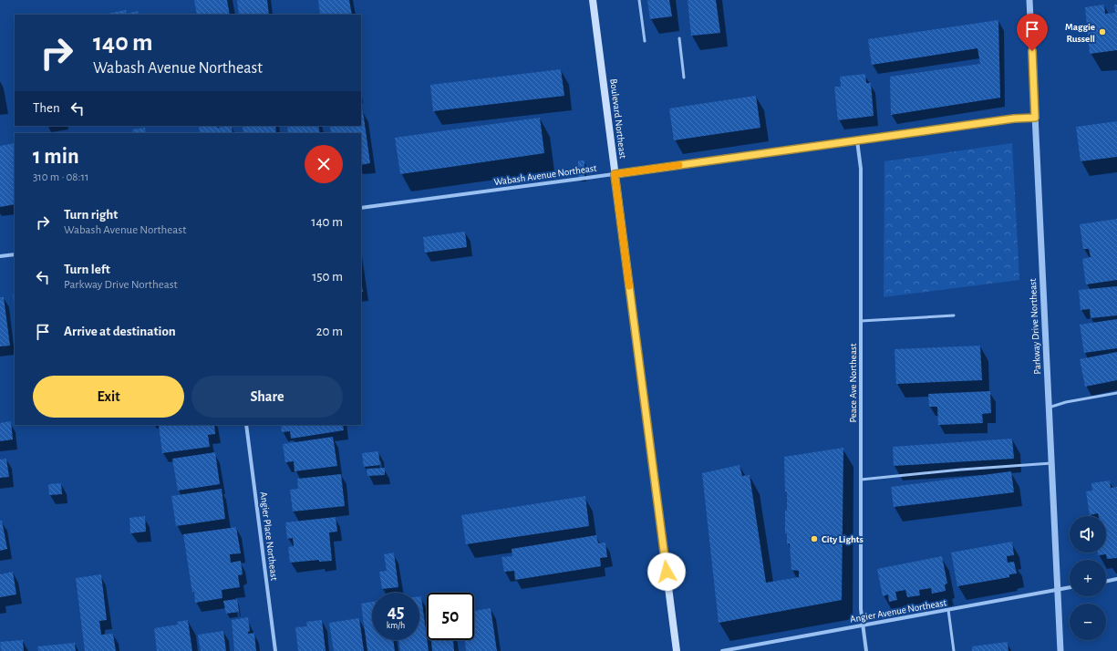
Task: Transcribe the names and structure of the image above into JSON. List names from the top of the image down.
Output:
{
  "streets": {
    "main road": ["Boulevard Northeast"],
    "street": [
      "Wabash Avenue Northeast",
      "Parkway Drive Northeast",
      "Peace Ave Northeast",
      "Angier Place Northeast",
      "Angier Avenue Northeast"
    ]
  },
  "crossings": [
    ["Boulevard Northeast", "Wabash Avenue Northeast"],
    ["Wabash Avenue Northeast", "Parkway Drive Northeast"],
    ["Wabash Avenue Northeast", "Peace Ave Northeast"],
    ["Parkway Drive Northeast", "Angier Avenue Northeast"],
    ["Peace Ave Northeast", "Angier Avenue Northeast"]
  ],
  "places": ["Maggie Russell", "City Lights"],
  "page": {
    "turn": ["140 m", "Wabash Avenue Northeast"],
    "then": "Then",
    "heading": ["1 min", "310 m · 08:11"],
    "list": [
      {
        "name": "Turn right",
        "note": "Wabash Avenue Northeast",
        "value": "140 m"
      },
      {
        "name": "Turn left",
        "note": "Parkway Drive Northeast",
        "value": "150 m"
      },
      {
        "name": "Arrive at destination",
        "value": "20 m"
      }
    ],
    "buttons": ["Exit", "Share"],
    "map_buttons": ["+", "−"],
    "speed": "45 km/h",
    "limit": "50"
  }
}
